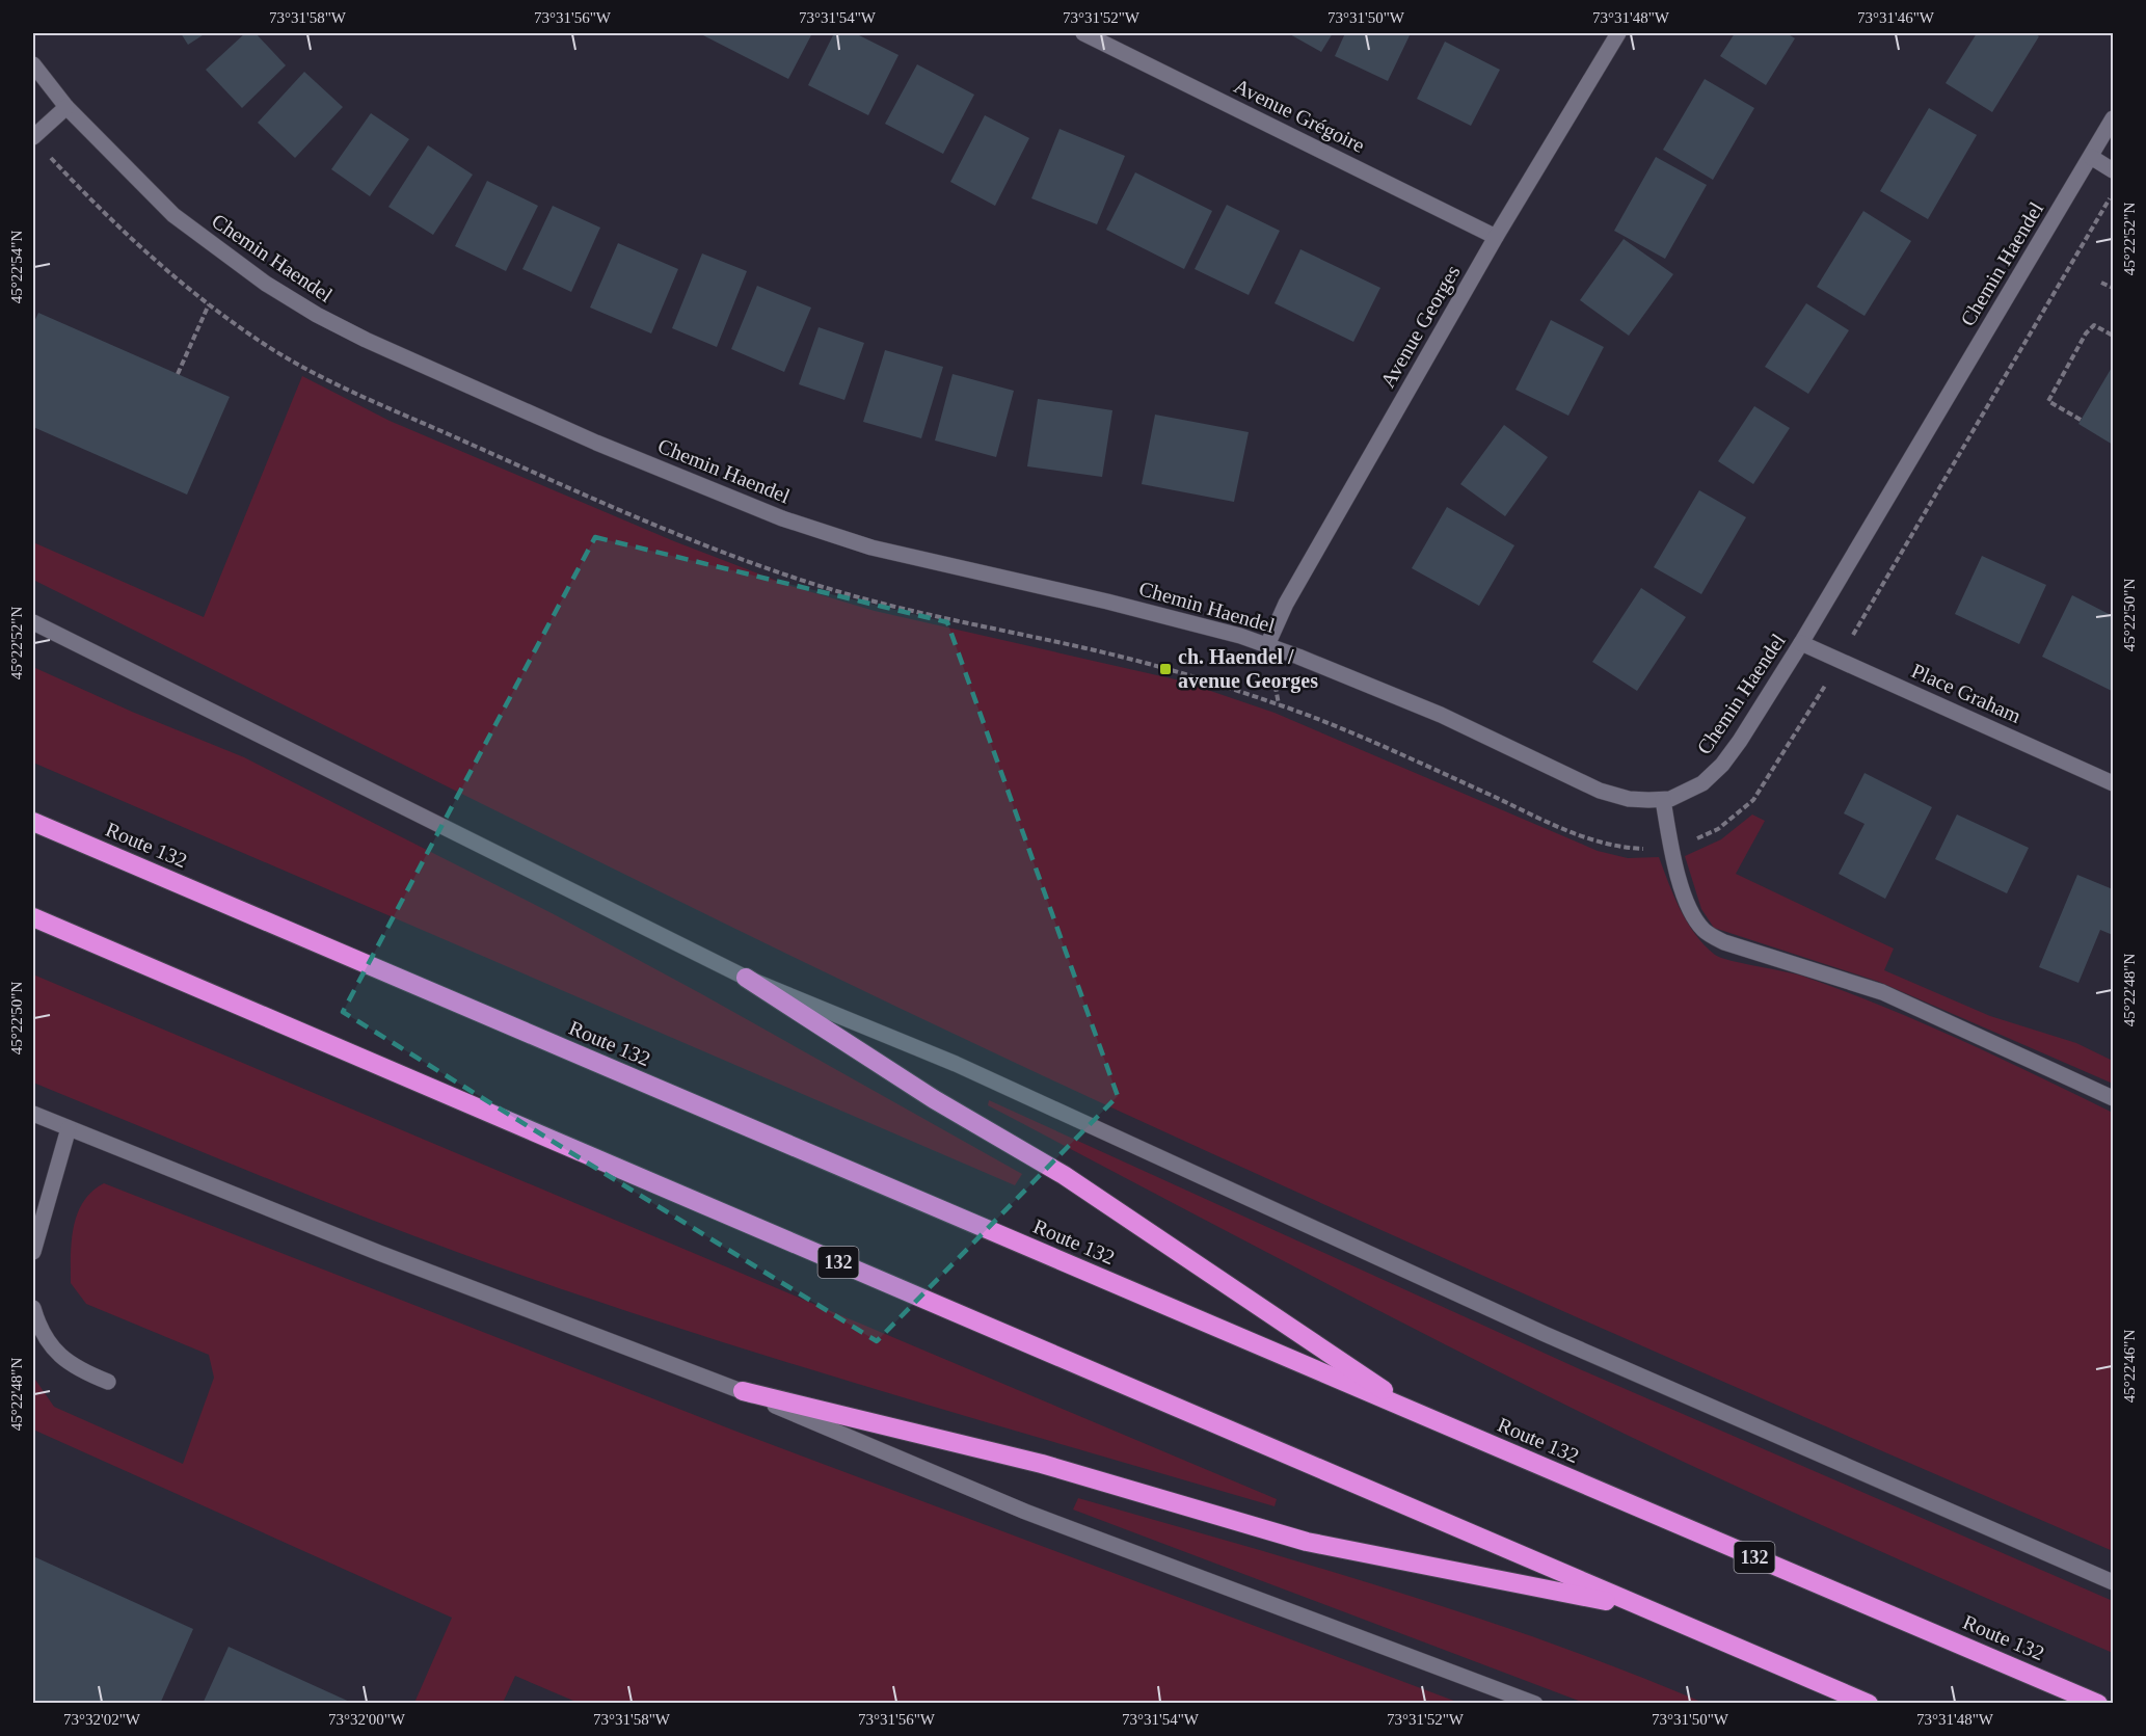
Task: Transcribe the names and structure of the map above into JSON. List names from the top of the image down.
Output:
{
  "streets": {
    "highway": ["Route 132", "132"],
    "street": [
      "Avenue Grégoire",
      "Chemin Haendel",
      "Avenue Georges",
      "Place Graham"
    ]
  },
  "crossings": [
    ["Avenue Grégoire", "Avenue Georges"],
    ["Chemin Haendel", "Avenue Georges"],
    ["Chemin Haendel", "Place Graham"]
  ],
  "places": {
    "transit": ["ch. Haendel / avenue Georges"]
  },
  "coordinates": [
    "73°31'58\"W",
    "73°31'56\"W",
    "73°31'54\"W",
    "73°31'52\"W",
    "73°31'50\"W",
    "73°31'48\"W",
    "73°31'46\"W",
    "45°22'52\"N",
    "45°22'54\"N",
    "45°22'50\"N",
    "45°22'48\"N",
    "45°22'46\"N",
    "73°32'02\"W",
    "73°32'00\"W"
  ]
}
